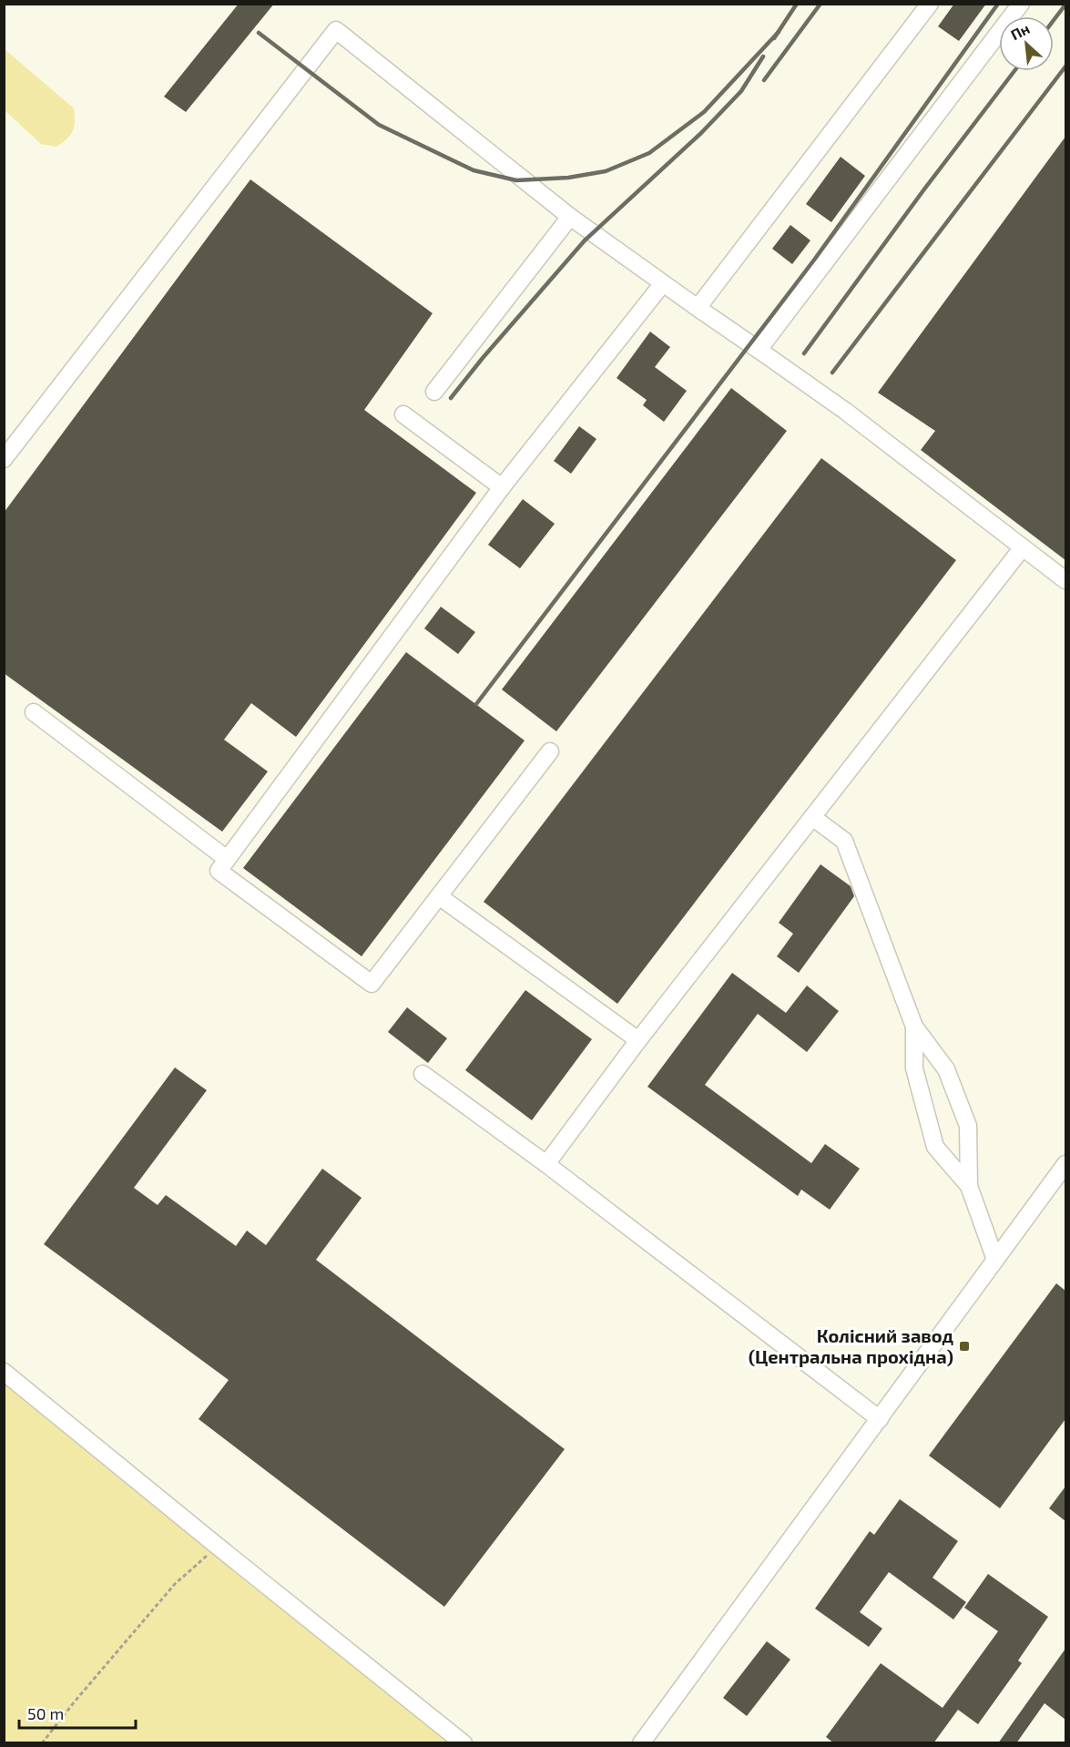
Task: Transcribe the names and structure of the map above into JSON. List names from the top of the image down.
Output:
{
  "places": {
    "transit": ["Колісний завод (Центральна прохідна)"]
  },
  "scale_bar": "50 m",
  "north": "top left"
}
